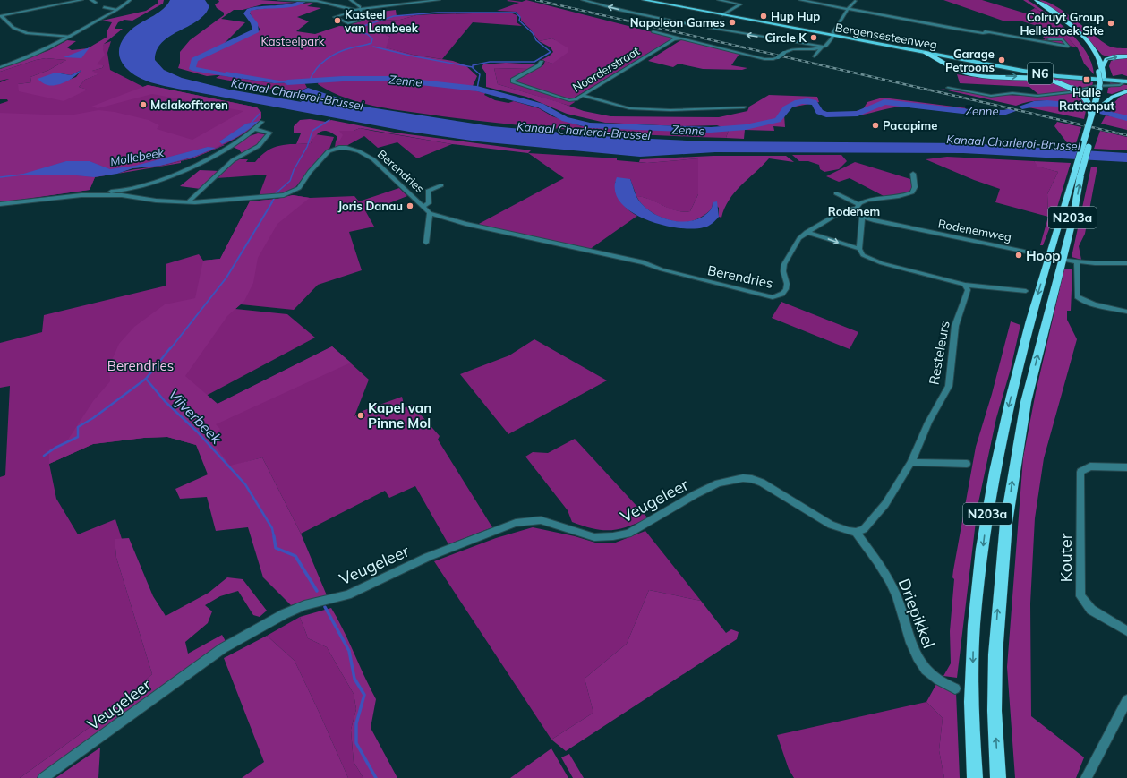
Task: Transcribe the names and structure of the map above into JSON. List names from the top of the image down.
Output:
{
  "streets": {
    "highway": ["N203a"],
    "main road": ["Bergensesteenweg", "N6"],
    "street": [
      "Noorderstraat",
      "Berendries",
      "Rodenemweg",
      "Resteleurs",
      "Veugeleer",
      "Kouter",
      "Driepikkel"
    ]
  },
  "crossings": [
    ["N203a", "Rodenemweg"],
    ["Resteleurs", "Veugeleer"],
    ["Resteleurs", "Driepikkel"],
    ["Veugeleer", "Driepikkel"]
  ],
  "districts": ["Rodenem"],
  "water": [
    "Zenne",
    "Kanaal Charleroi-Brussel",
    "Mollebeek",
    "Vijverbeek"
  ],
  "parks": ["Kasteelpark", "Berendries"],
  "places": {
    "other": [
      "Hup Hup",
      "Kasteel van Lembeek",
      "Napoleon Games",
      "Colruyt Group Hellebroek Site",
      "Circle K",
      "Garage Petroons",
      "Malakofftoren",
      "Pacapime",
      "Joris Danau",
      "Hoop",
      "Kapel van Pinne Mol"
    ],
    "transit": ["Halle Rattenput"]
  }
}
